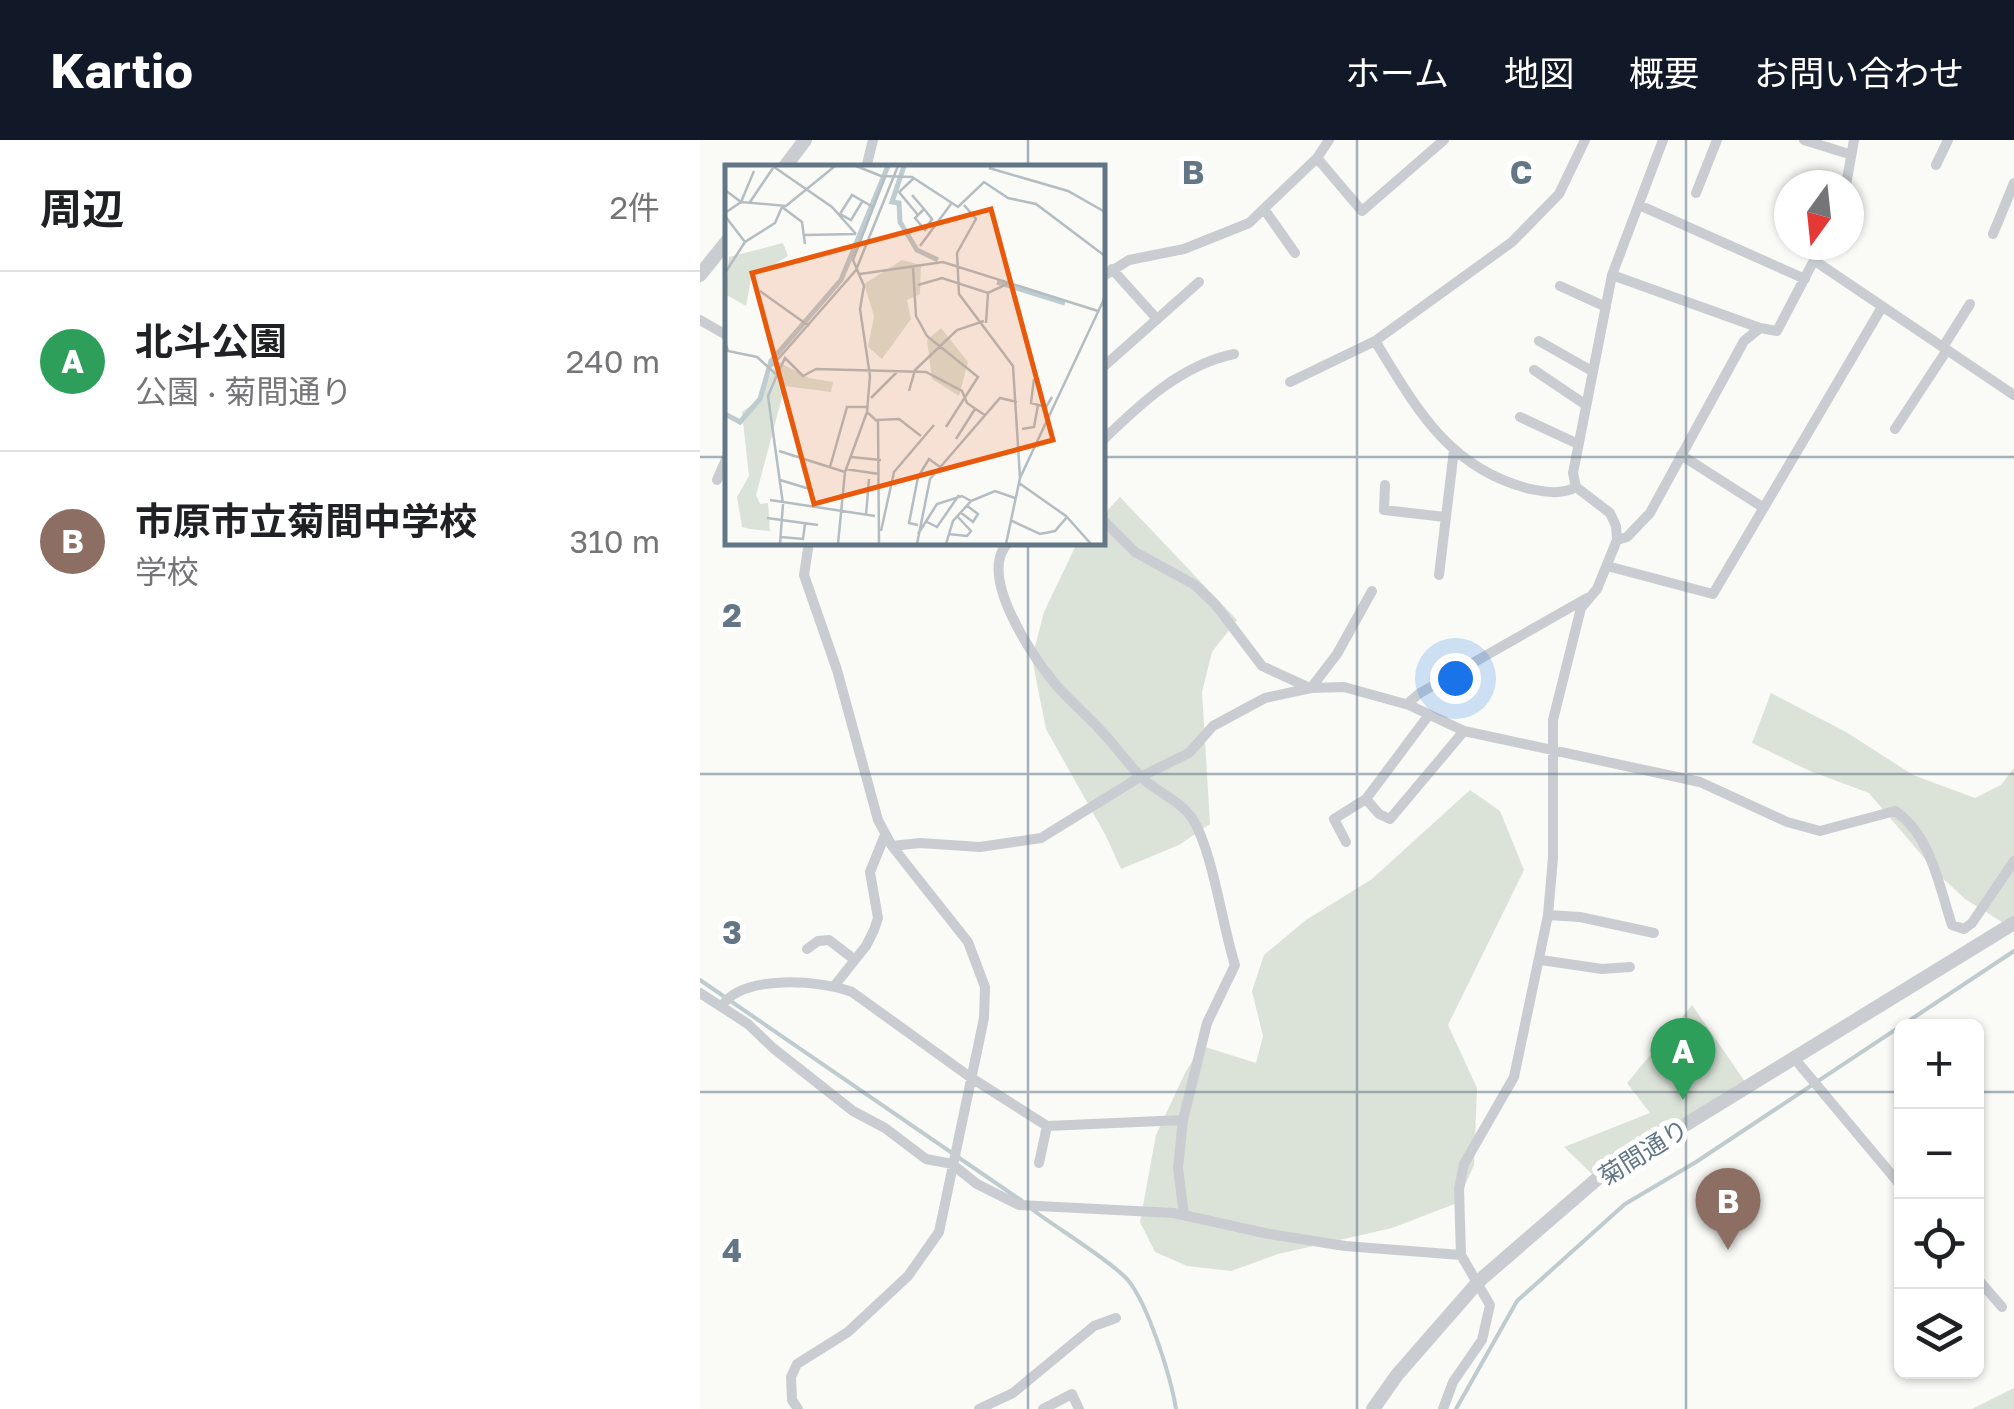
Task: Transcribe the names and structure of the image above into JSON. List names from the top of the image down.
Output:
{
  "streets": {
    "street": ["菊間通り"]
  },
  "north": "bottom",
  "page": {
    "header": "Kartio",
    "nav": [
      "ホーム",
      "地図",
      "概要",
      "お問い合わせ"
    ],
    "heading": ["周辺", "2件"],
    "list": [
      {
        "mark": "A",
        "name": "北斗公園",
        "note": "公園 · 菊間通り",
        "value": "240 m"
      },
      {
        "mark": "B",
        "name": "市原市立菊間中学校",
        "note": "学校",
        "value": "310 m"
      }
    ],
    "pins": ["A", "B"],
    "map_buttons": ["+", "−"]
  },
  "grid": {
    "columns": ["B", "C"],
    "rows": ["2", "3", "4"]
  }
}
